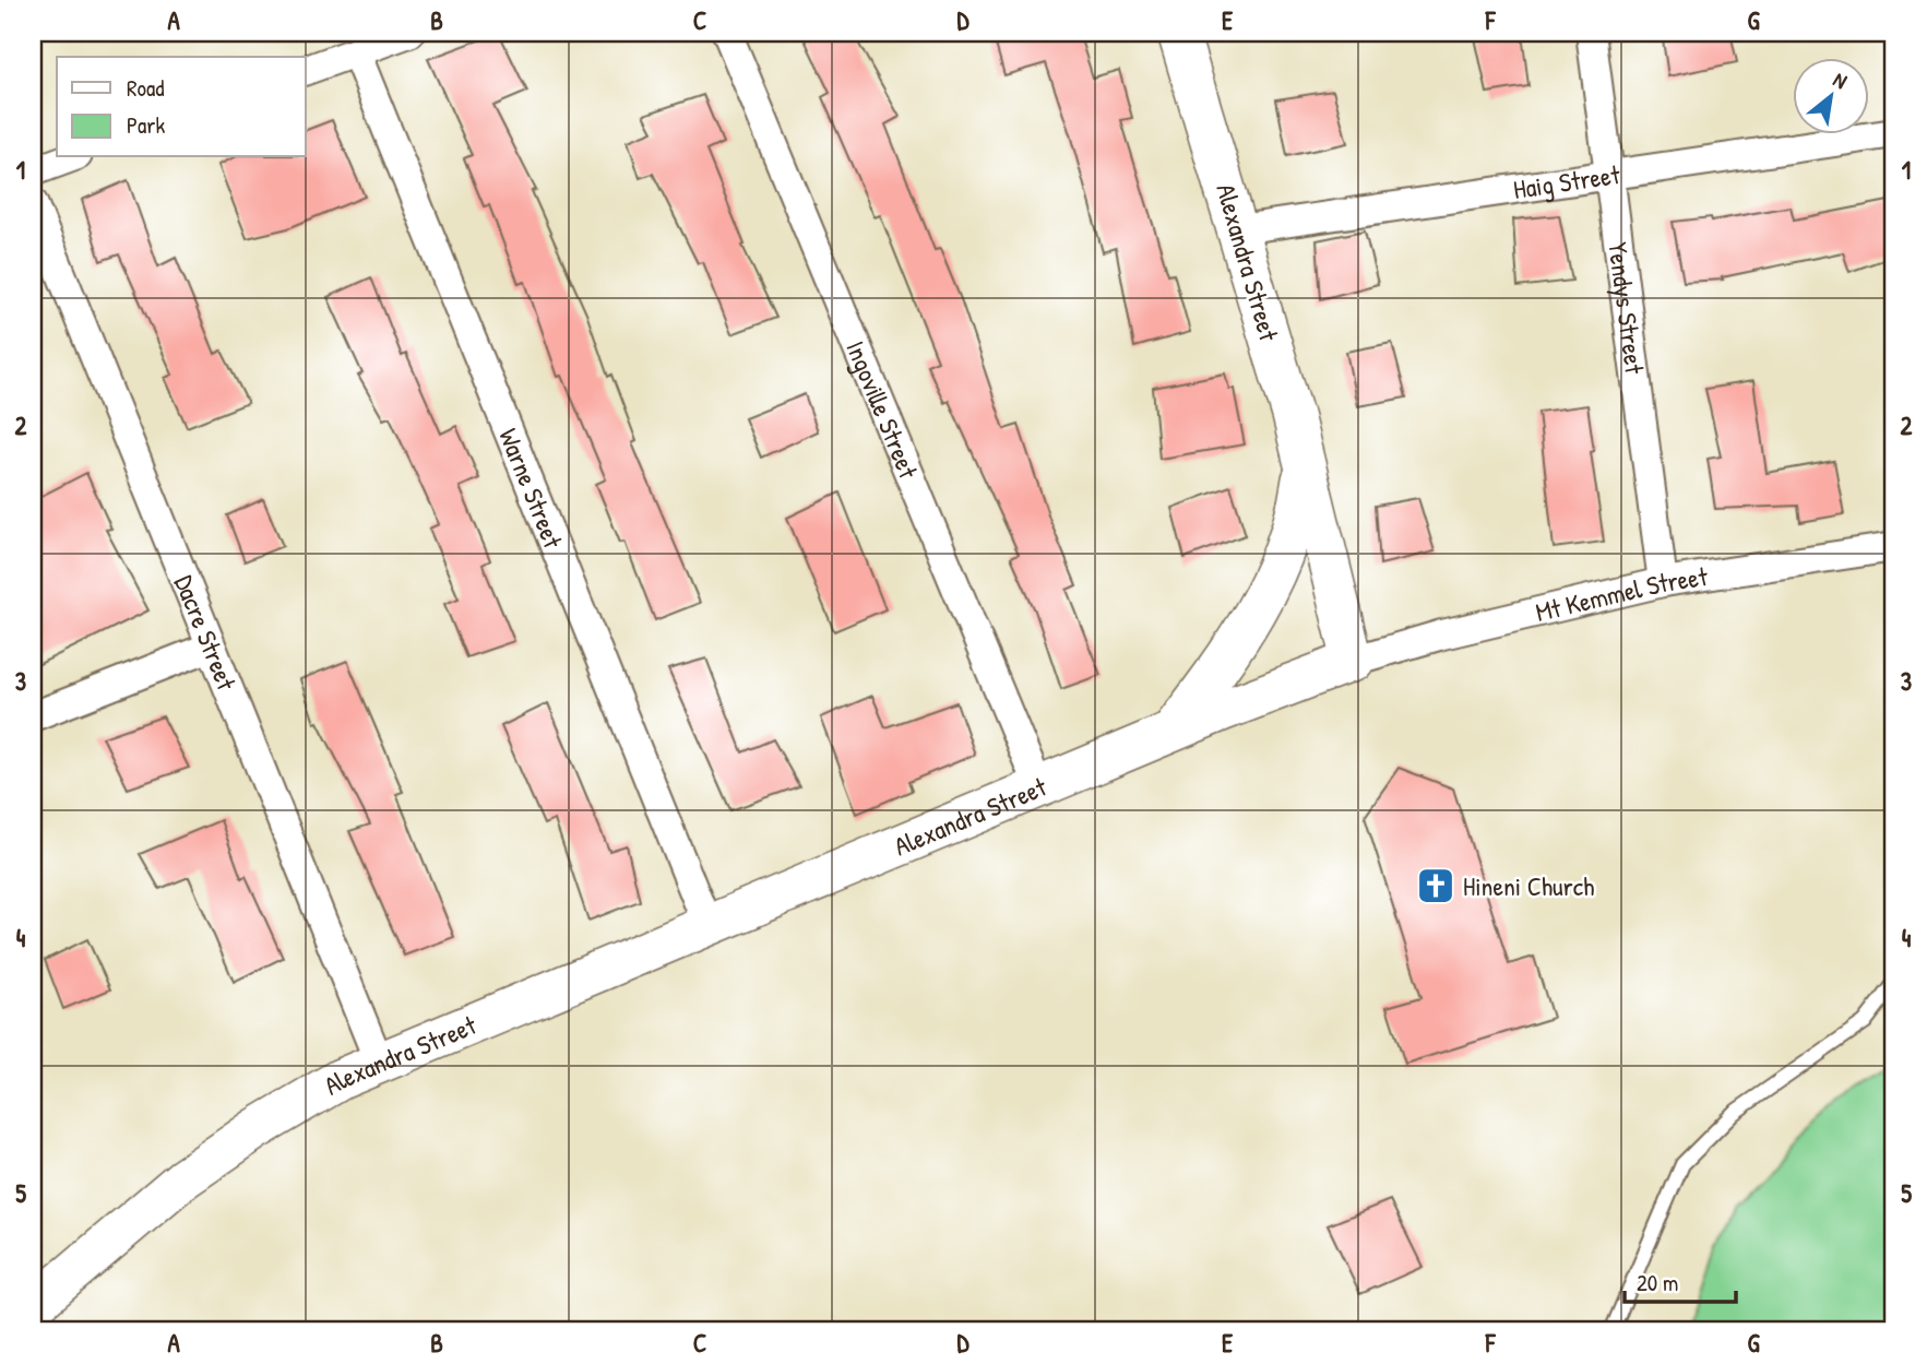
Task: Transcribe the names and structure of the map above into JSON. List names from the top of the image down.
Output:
{
  "streets": {
    "main road": ["Alexandra Street"],
    "street": [
      "Haig Street",
      "Yendys Street",
      "Ingoville Street",
      "Warne Street",
      "Mt Kemmel Street",
      "Dacre Street"
    ]
  },
  "crossings": [
    ["Haig Street", "Alexandra Street"],
    ["Haig Street", "Yendys Street"],
    ["Alexandra Street", "Ingoville Street"],
    ["Alexandra Street", "Warne Street"],
    ["Alexandra Street", "Mt Kemmel Street"],
    ["Alexandra Street", "Dacre Street"],
    ["Yendys Street", "Mt Kemmel Street"]
  ],
  "places": {
    "church": ["Hineni Church"]
  },
  "legend": ["Road", "Park"],
  "scale_bar": "20 m",
  "north": "top right",
  "grid": {
    "columns": [
      "A",
      "B",
      "C",
      "D",
      "E",
      "F",
      "G"
    ],
    "rows": [
      "1",
      "2",
      "3",
      "4",
      "5"
    ]
  }
}
